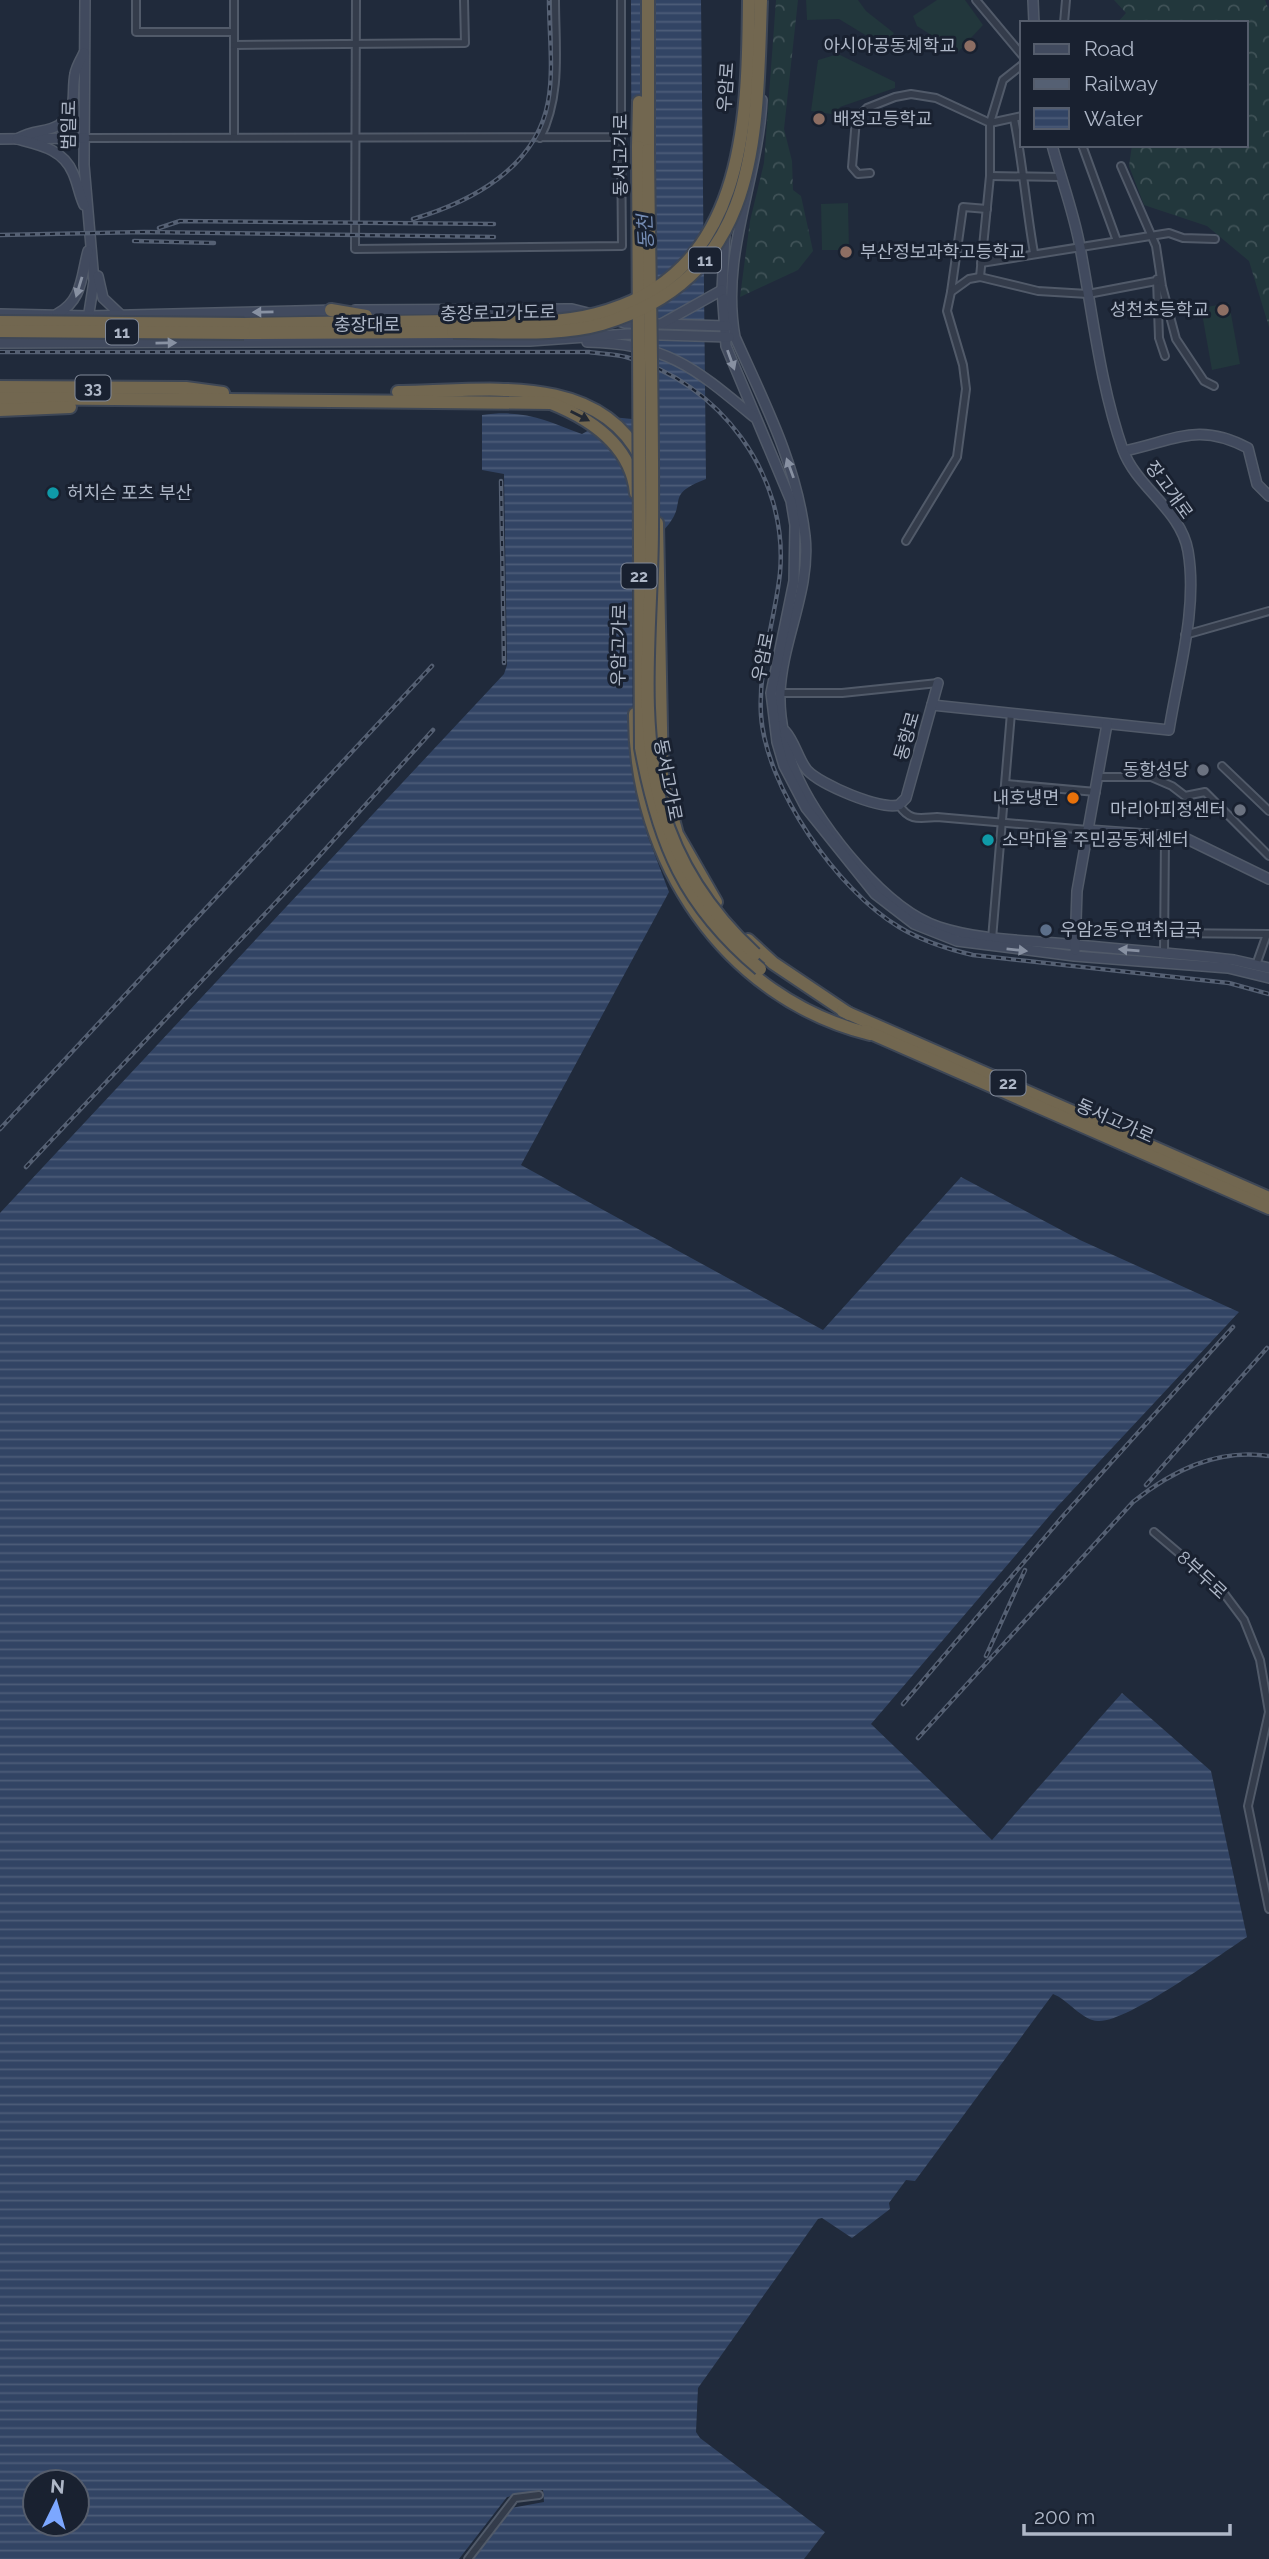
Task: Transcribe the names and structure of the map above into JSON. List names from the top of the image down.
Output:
{
  "streets": {
    "highway": [
      "동서고가로",
      "11",
      "충장로고가도로",
      "33",
      "22",
      "우암고가로"
    ],
    "main road": [
      "우암로",
      "범일로",
      "충장대로",
      "장고개로",
      "동항로"
    ],
    "street": ["8부두로"]
  },
  "crossings": [
    ["우암로", "충장로고가도로"],
    ["우암로", "충장대로"],
    ["우암로", "동항로"],
    ["동서고가로", "우암고가로"],
    ["33", "우암고가로"],
    ["장고개로", "동항로"]
  ],
  "one_way": ["우암고가로"],
  "water": ["동천"],
  "places": [
    "아시아공동체학교",
    "배정고등학교",
    "부산정보과학고등학교",
    "성천초등학교",
    "허치슨 포츠 부산",
    "동항성당",
    "내호냉면",
    "마리아피정센터",
    "소막마을 주민공동체센터",
    "우암2동우편취급국"
  ],
  "legend": ["Road", "Railway", "Water"],
  "scale_bar": "200 m",
  "north": "top"
}
